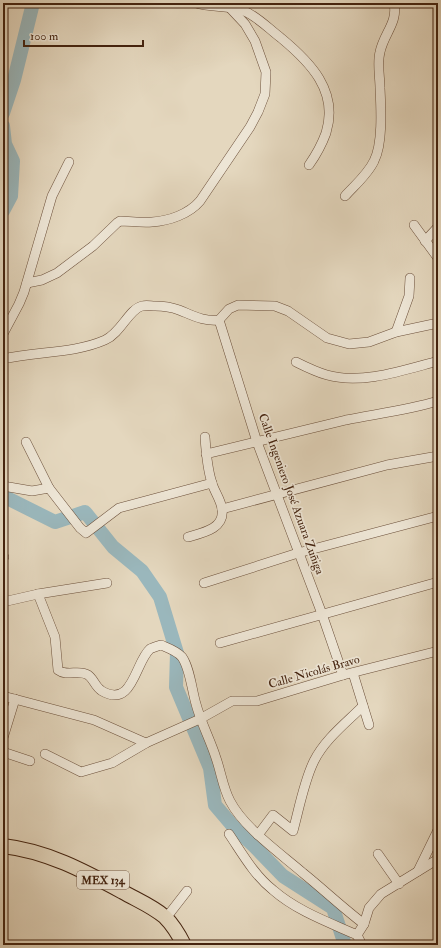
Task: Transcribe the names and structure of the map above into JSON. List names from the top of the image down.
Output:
{
  "streets": {
    "main road": ["MEX 134"],
    "street": ["Calle Ingeniero José Azuara Zuñiga", "Calle Nicolás Bravo"]
  },
  "crossings": [
    ["Calle Ingeniero José Azuara Zuñiga", "Calle Nicolás Bravo"]
  ],
  "scale_bar": "100 m"
}
